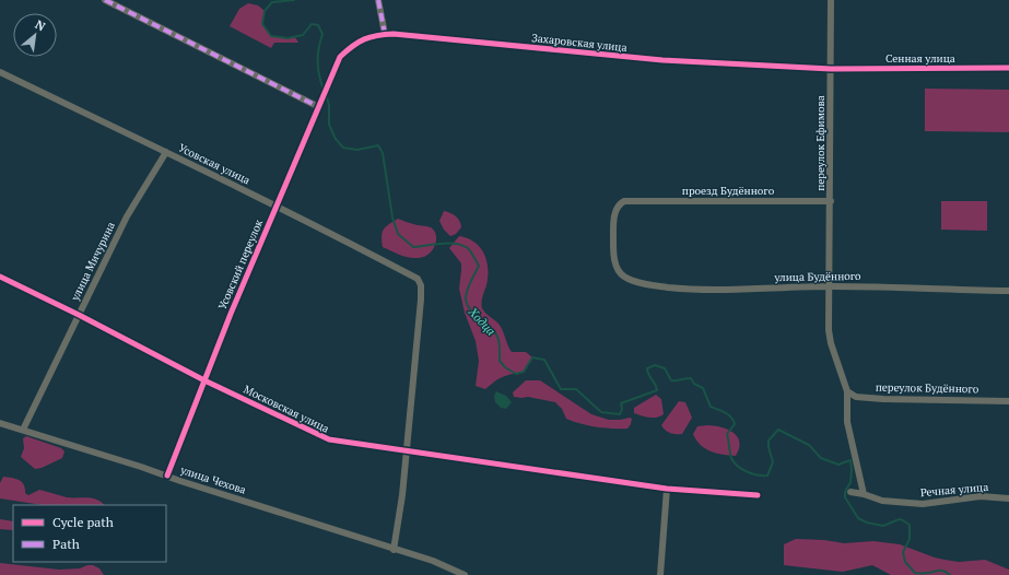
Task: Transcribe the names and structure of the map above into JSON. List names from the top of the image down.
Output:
{
  "streets": {
    "street": [
      "Захаровская улица",
      "Сенная улица",
      "переулок Ефимова",
      "Усовская улица",
      "проезд Будённого",
      "улица Мичурина",
      "Усовский переулок",
      "улица Будённого",
      "переулок Будённого",
      "Московская улица",
      "улица Чехова",
      "Речная улица"
    ]
  },
  "crossings": [
    ["Захаровская улица", "Сенная улица"],
    ["Захаровская улица", "переулок Ефимова"],
    ["Захаровская улица", "Усовский переулок"],
    ["Сенная улица", "переулок Ефимова"],
    ["переулок Ефимова", "проезд Будённого"],
    ["переулок Ефимова", "улица Будённого"],
    ["переулок Ефимова", "переулок Будённого"],
    ["переулок Ефимова", "Речная улица"],
    ["Усовская улица", "улица Мичурина"],
    ["Усовская улица", "Усовский переулок"],
    ["Усовская улица", "Московская улица"],
    ["проезд Будённого", "улица Будённого"],
    ["улица Мичурина", "Московская улица"],
    ["улица Мичурина", "улица Чехова"],
    ["Усовский переулок", "Московская улица"],
    ["Усовский переулок", "улица Чехова"]
  ],
  "water": ["Ходца"],
  "legend": ["Cycle path", "Path"],
  "north": "top right"
}
